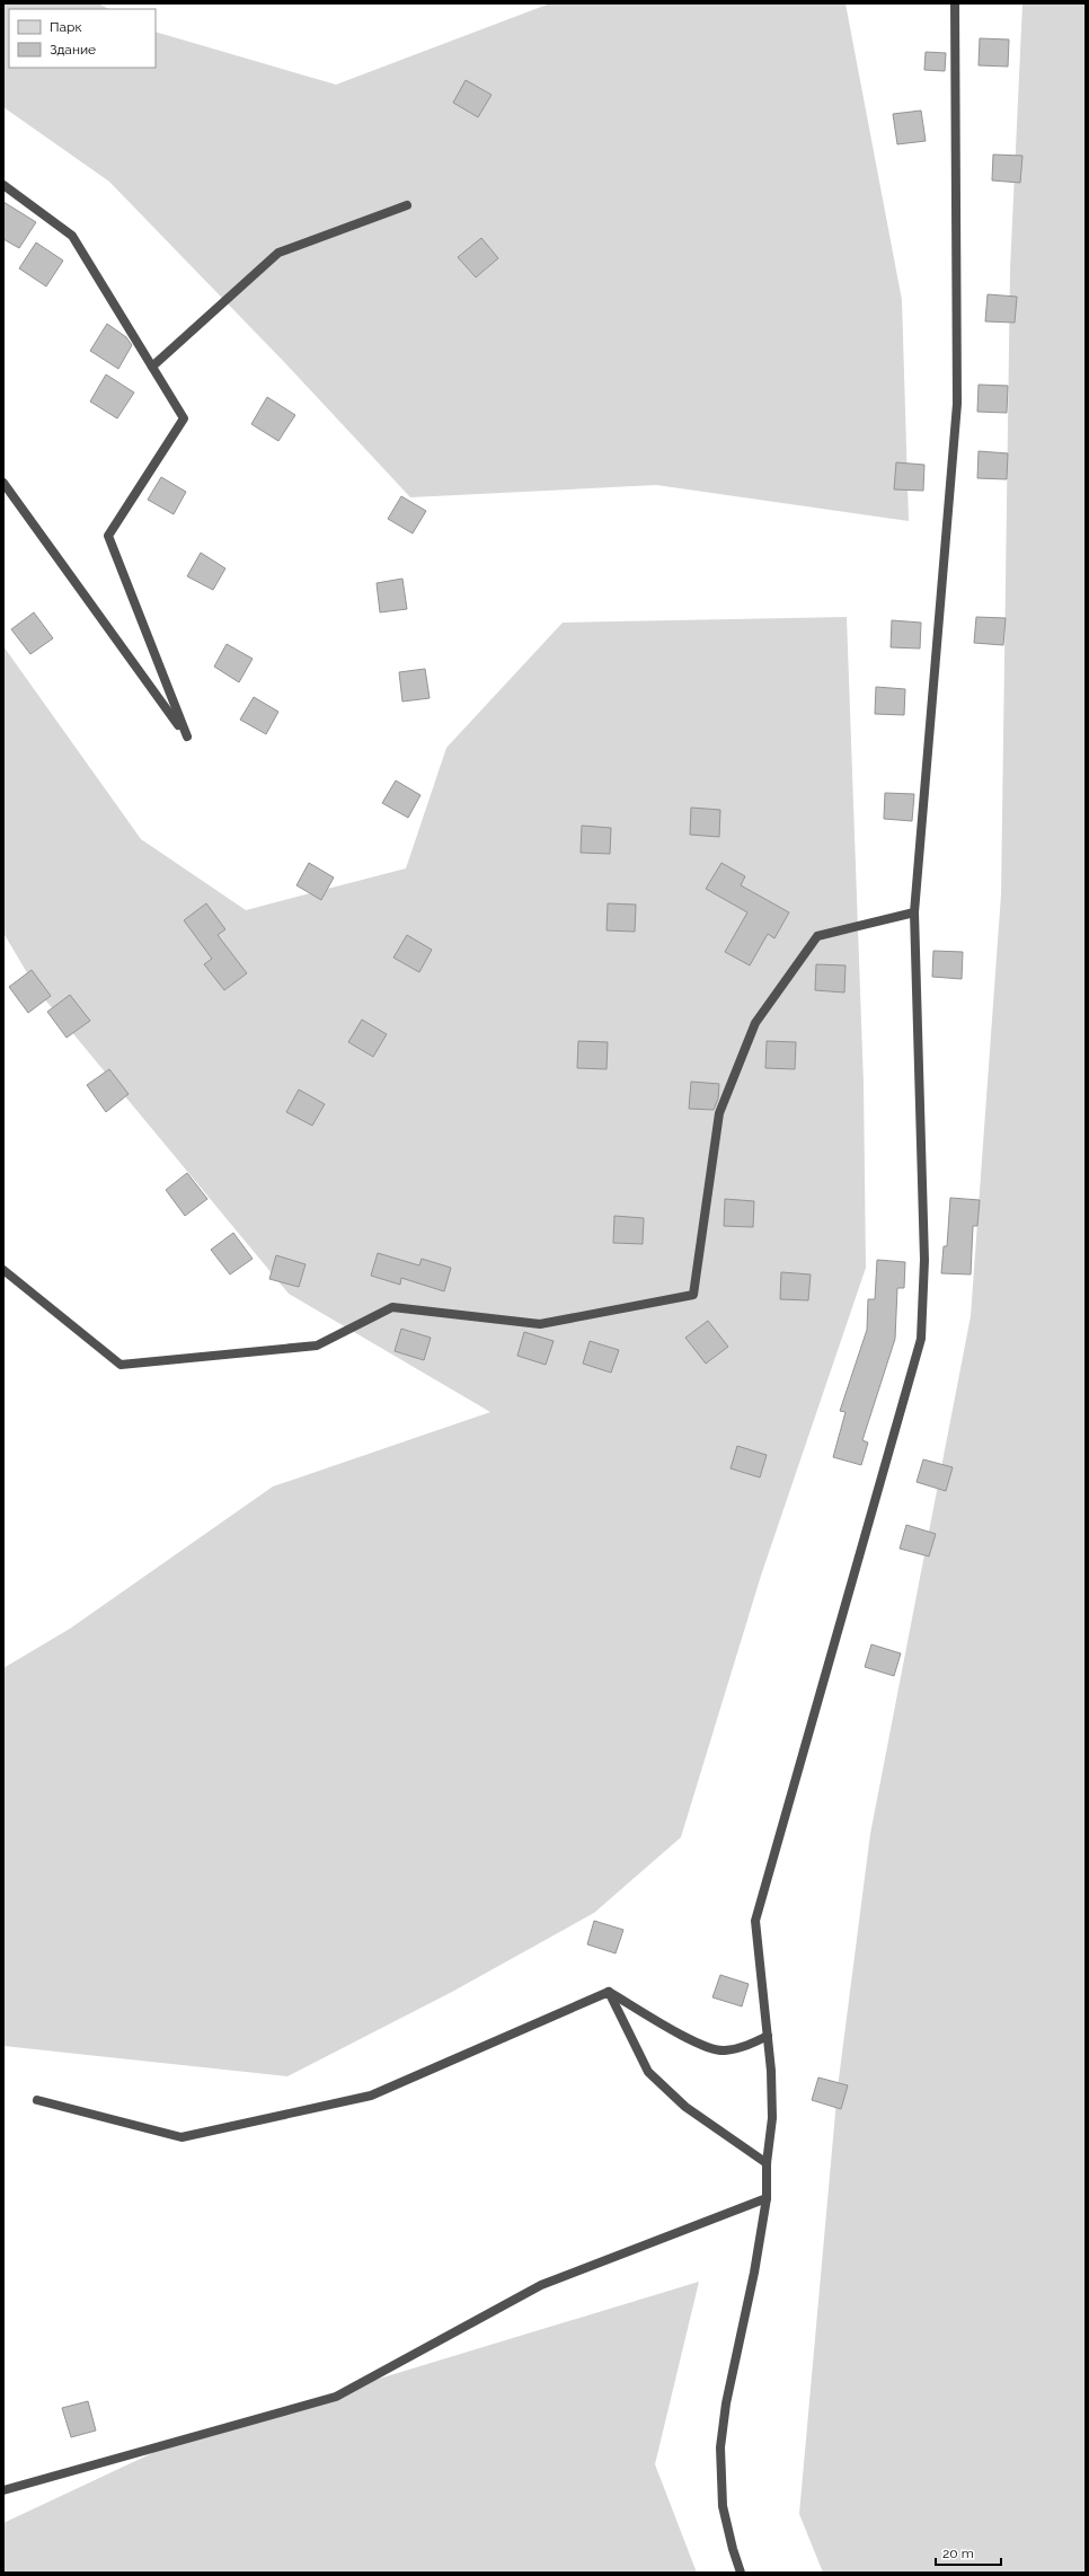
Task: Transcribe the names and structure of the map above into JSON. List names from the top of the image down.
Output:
{
  "legend": ["Парк", "Здание"],
  "scale_bar": "20 m"
}
